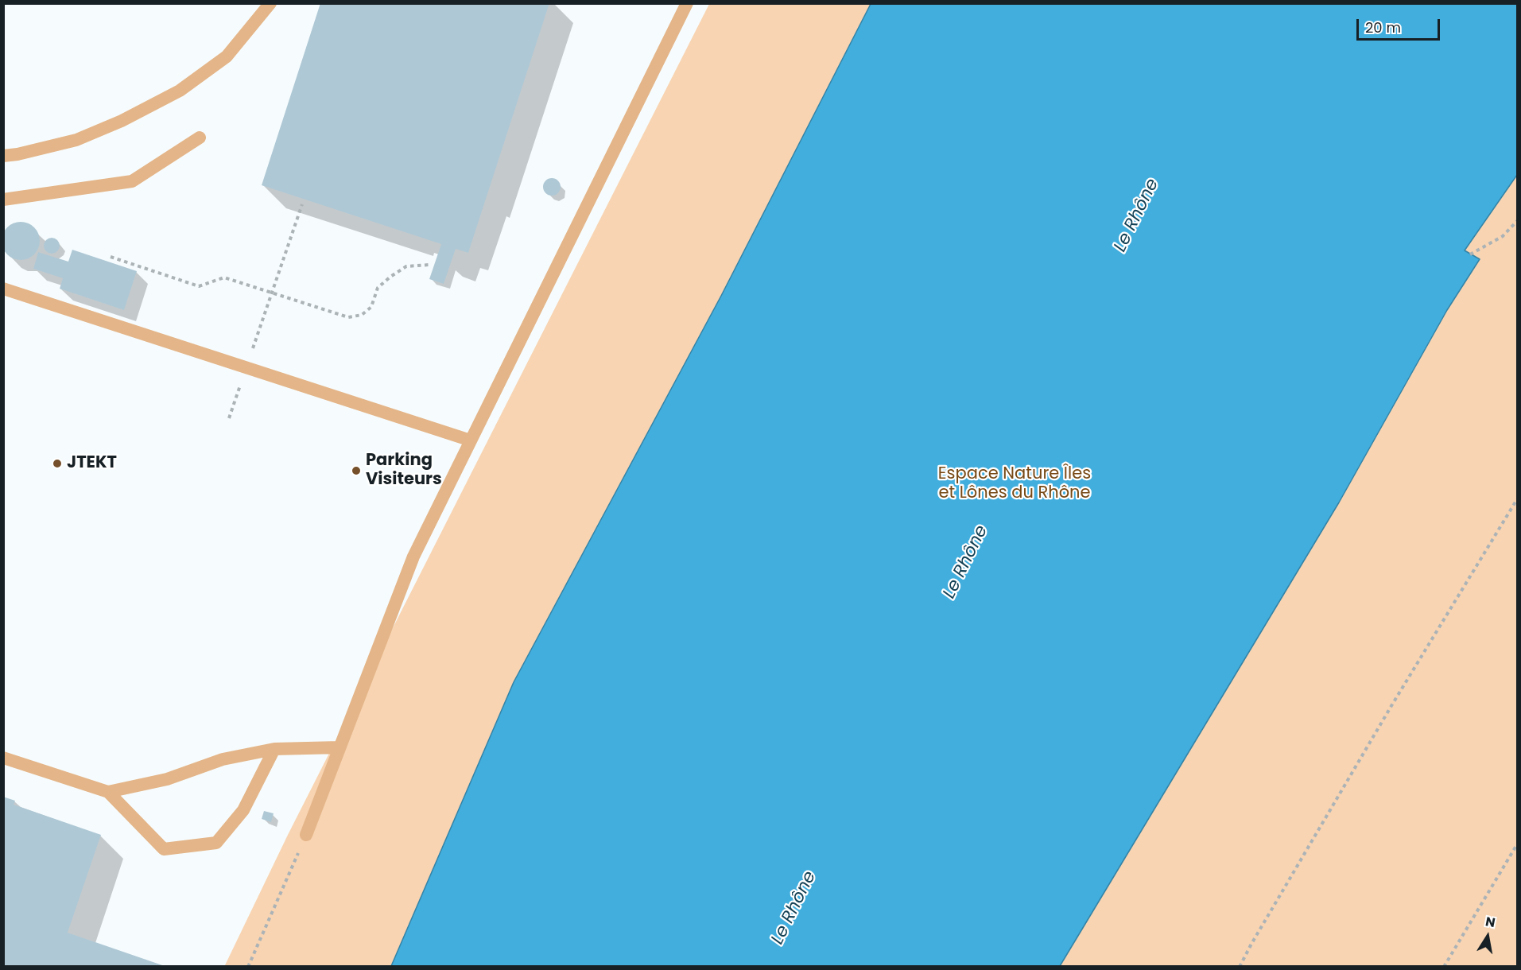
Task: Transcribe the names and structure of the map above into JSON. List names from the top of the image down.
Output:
{
  "water": ["Le Rhône"],
  "parks": ["Espace Nature Îles et Lônes du Rhône"],
  "places": ["JTEKT", "Parking Visiteurs"],
  "scale_bar": "20 m",
  "north": "top"
}
